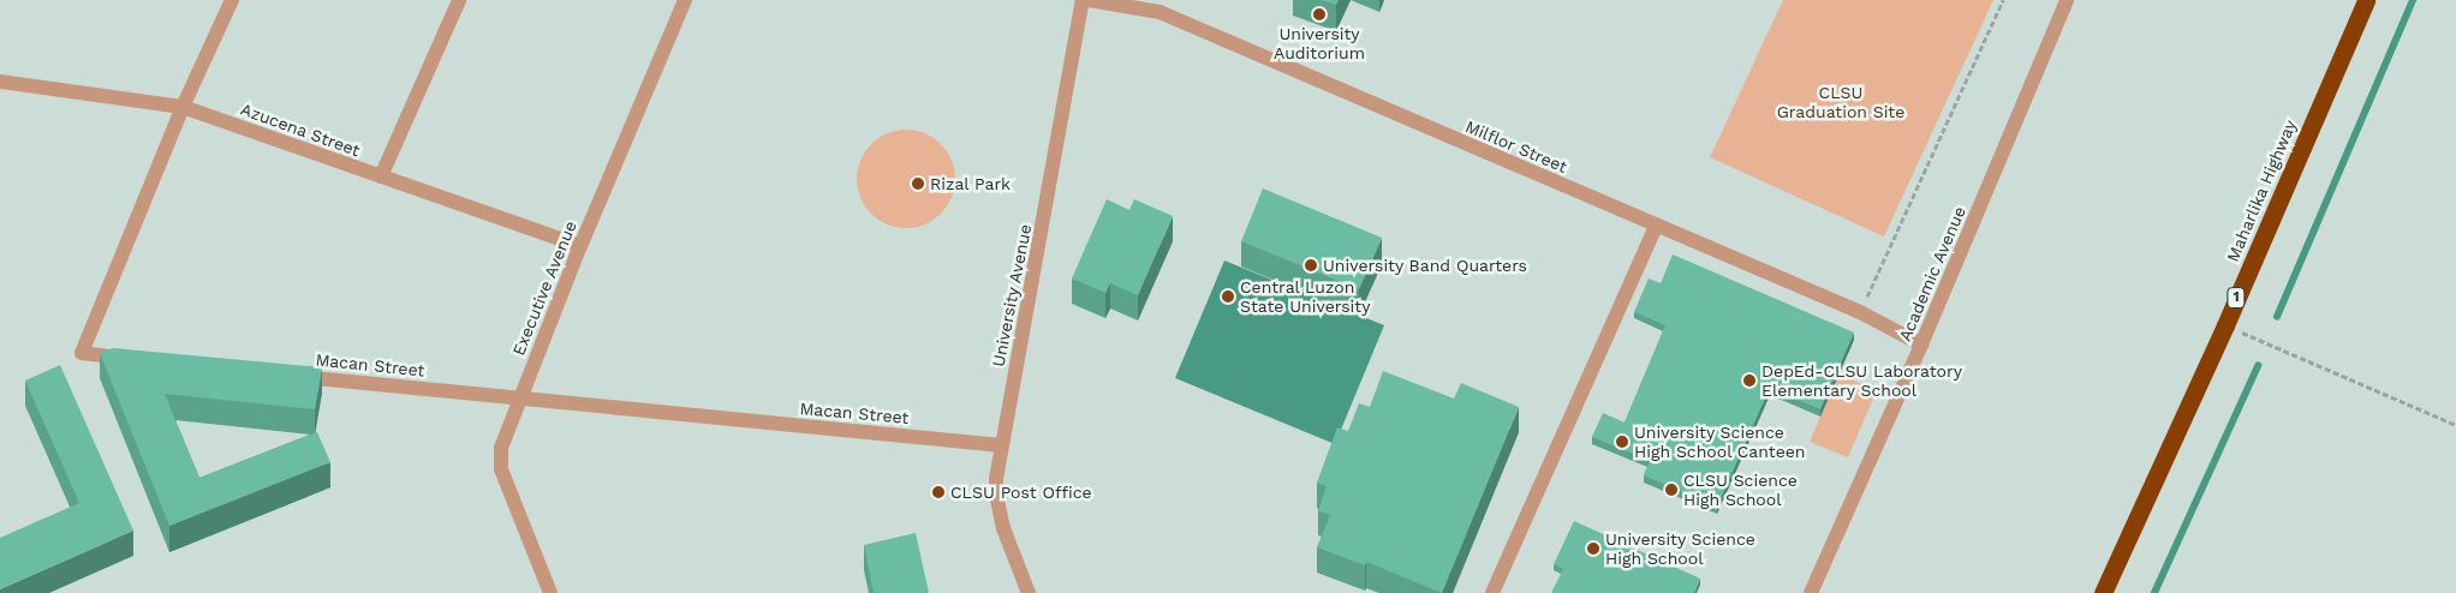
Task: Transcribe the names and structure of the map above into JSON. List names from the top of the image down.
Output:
{
  "streets": {
    "highway": ["Maharlika Highway", "1"],
    "street": [
      "Azucena Street",
      "Milflor Street",
      "Academic Avenue",
      "Executive Avenue",
      "University Avenue",
      "Macan Street"
    ]
  },
  "crossings": [
    ["Azucena Street", "Executive Avenue"],
    ["Milflor Street", "Academic Avenue"],
    ["Executive Avenue", "Macan Street"],
    ["University Avenue", "Macan Street"]
  ],
  "parks": ["CLSU Graduation Site"],
  "places": [
    "University Auditorium",
    "Rizal Park",
    "University Band Quarters",
    "Central Luzon State University",
    "DepEd-CLSU Laboratory Elementary School",
    "University Science High School Canteen",
    "CLSU Science High School",
    "CLSU Post Office",
    "University Science High School"
  ]
}
